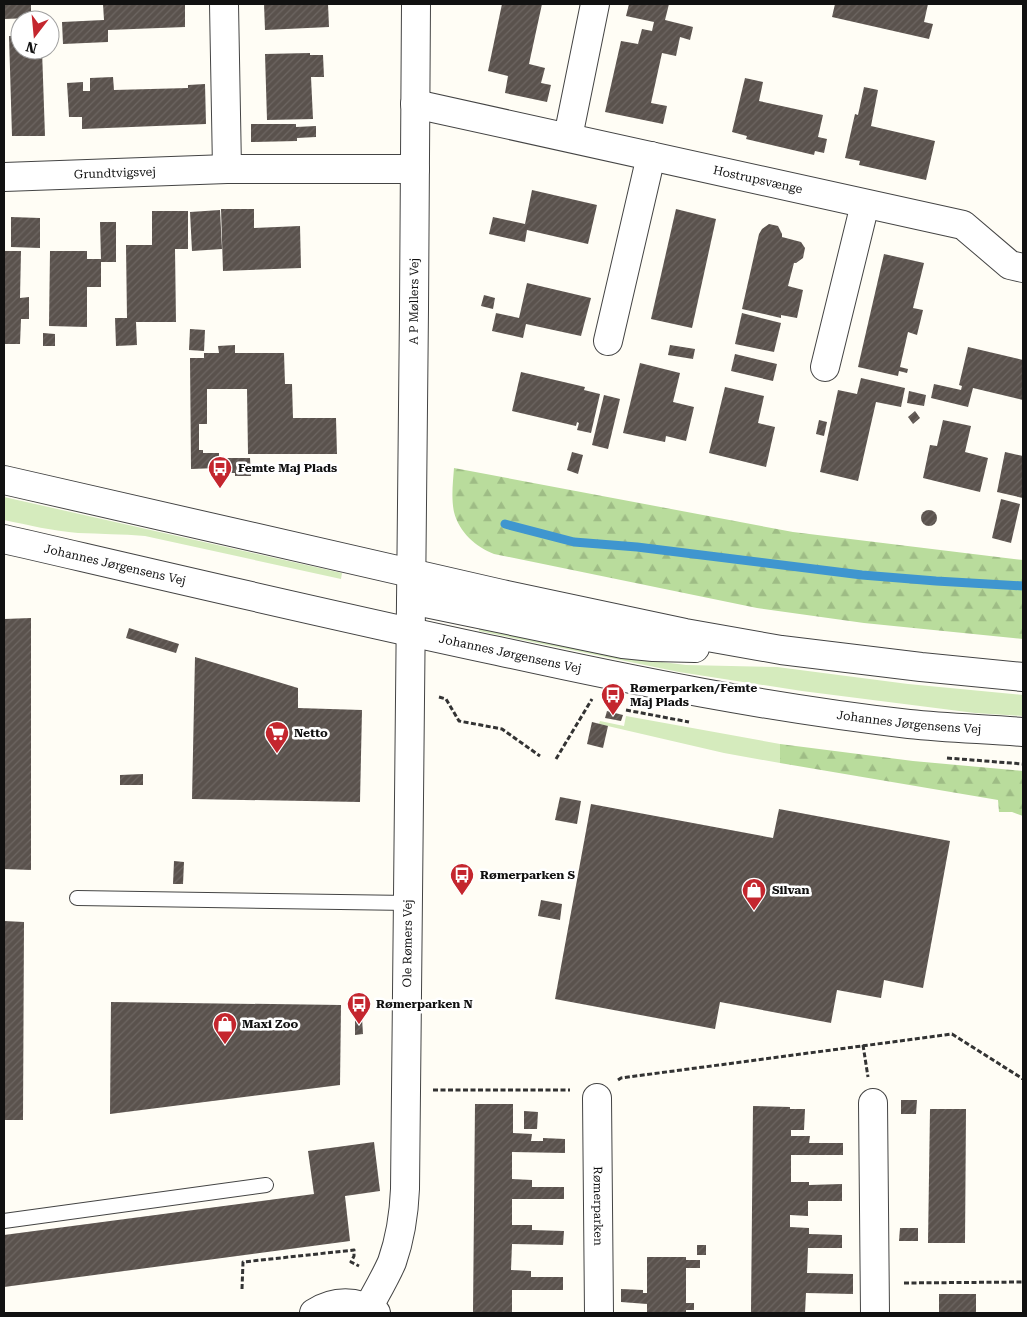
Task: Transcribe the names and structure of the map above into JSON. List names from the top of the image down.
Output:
{
  "streets": {
    "street": [
      "Grundtvigsvej",
      "Hostrupsvænge",
      "A P Møllers Vej",
      "Johannes Jørgensens Vej",
      "Ole Rømers Vej",
      "Rømerparken"
    ]
  },
  "crossings": [
    ["Grundtvigsvej", "A P Møllers Vej"],
    ["Hostrupsvænge", "A P Møllers Vej"],
    ["A P Møllers Vej", "Ole Rømers Vej"],
    ["Johannes Jørgensens Vej", "Ole Rømers Vej"]
  ],
  "places": {
    "bus stop": [
      "Femte Maj Plads",
      "Rømerparken/Femte Maj Plads",
      "Rømerparken S",
      "Rømerparken N"
    ],
    "supermarket": ["Netto"],
    "shop": ["Silvan", "Maxi Zoo"]
  },
  "north": "bottom"
}
